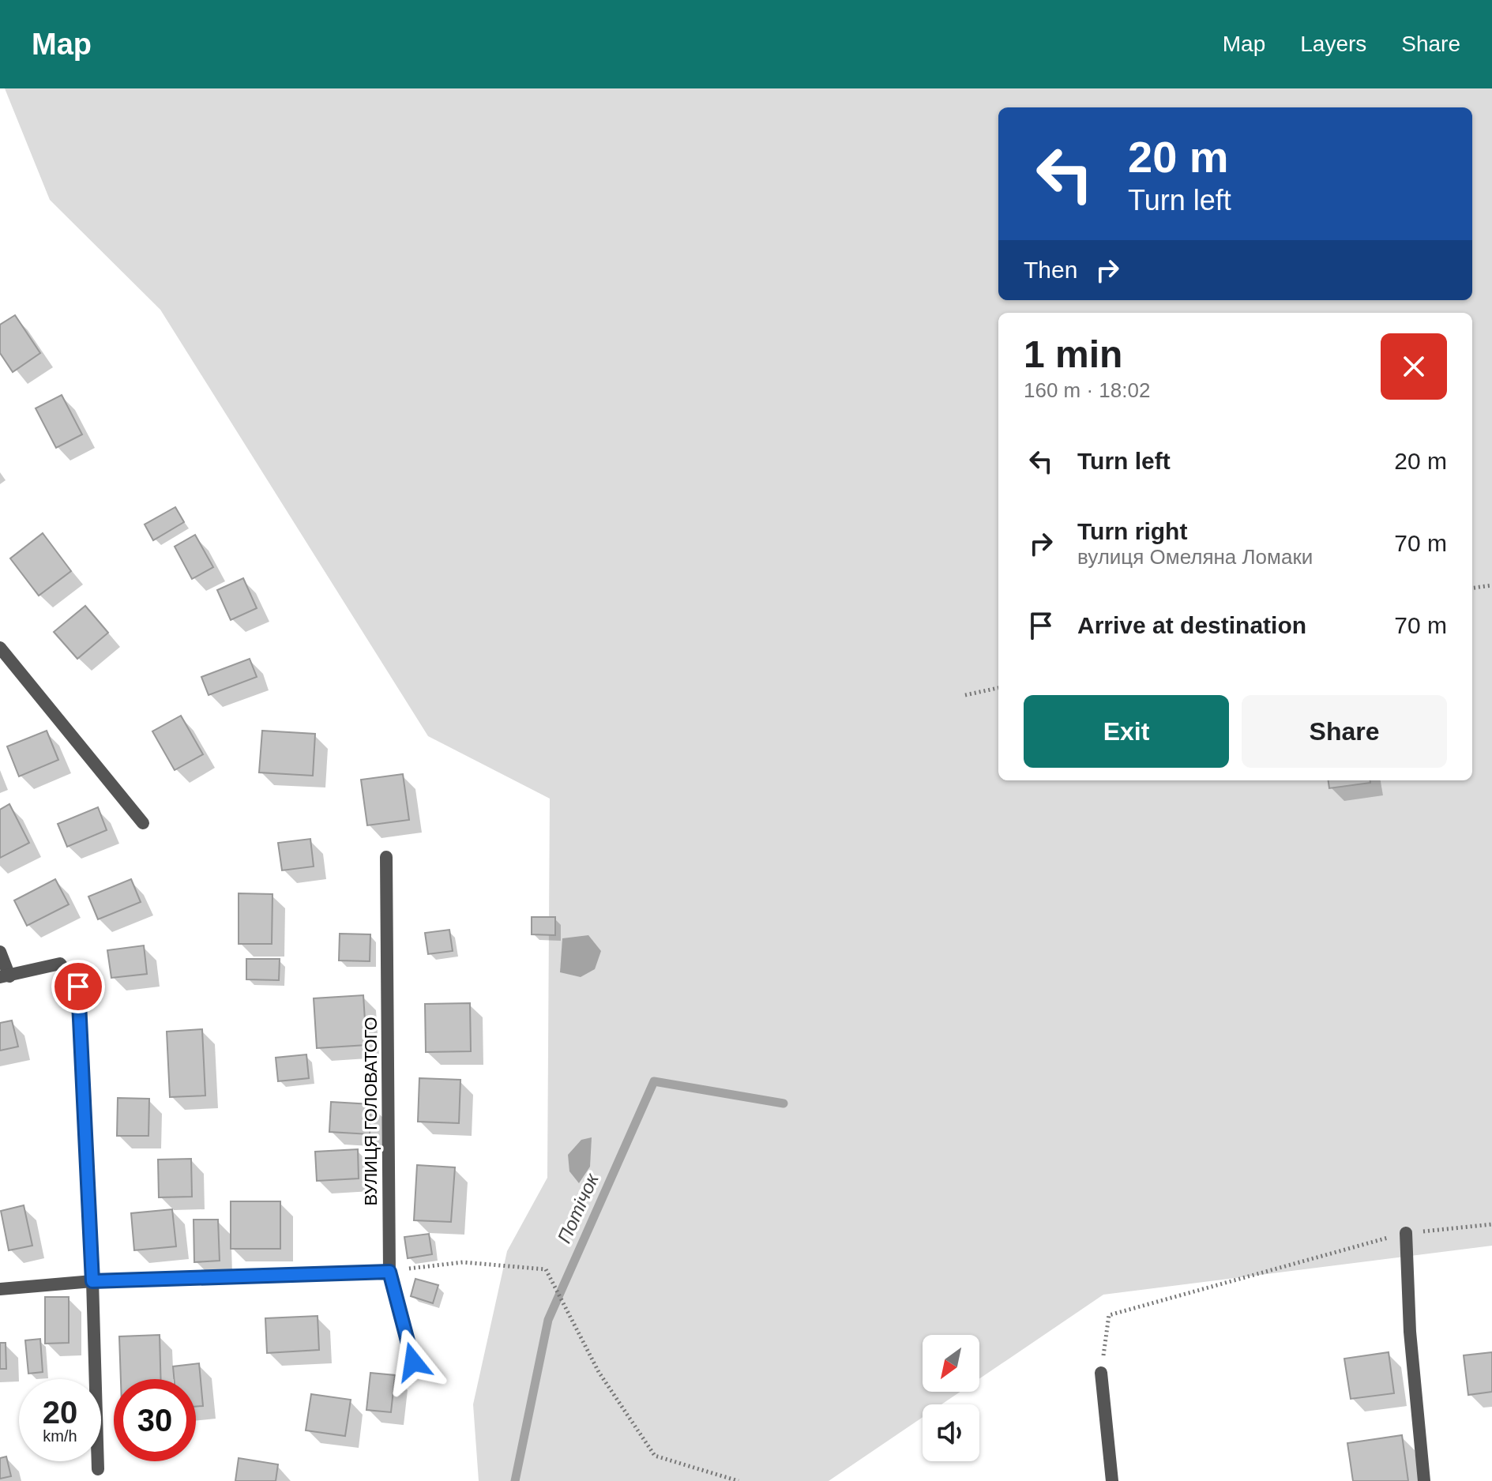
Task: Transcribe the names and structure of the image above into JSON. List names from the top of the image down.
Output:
{
  "streets": {
    "street": ["ВУЛИЦЯ ГОЛОВАТОГО"]
  },
  "water": ["Потічок"],
  "north": "bottom left",
  "page": {
    "header": "Map",
    "nav": ["Map", "Layers", "Share"],
    "turn": ["20 m", "Turn left"],
    "then": "Then",
    "heading": ["1 min", "160 m · 18:02"],
    "list": [
      {
        "name": "Turn left",
        "value": "20 m"
      },
      {
        "name": "Turn right",
        "note": "вулиця Омеляна Ломаки",
        "value": "70 m"
      },
      {
        "name": "Arrive at destination",
        "value": "70 m"
      }
    ],
    "buttons": ["Exit", "Share"],
    "speed": "20 km/h",
    "limit": "30"
  }
}
